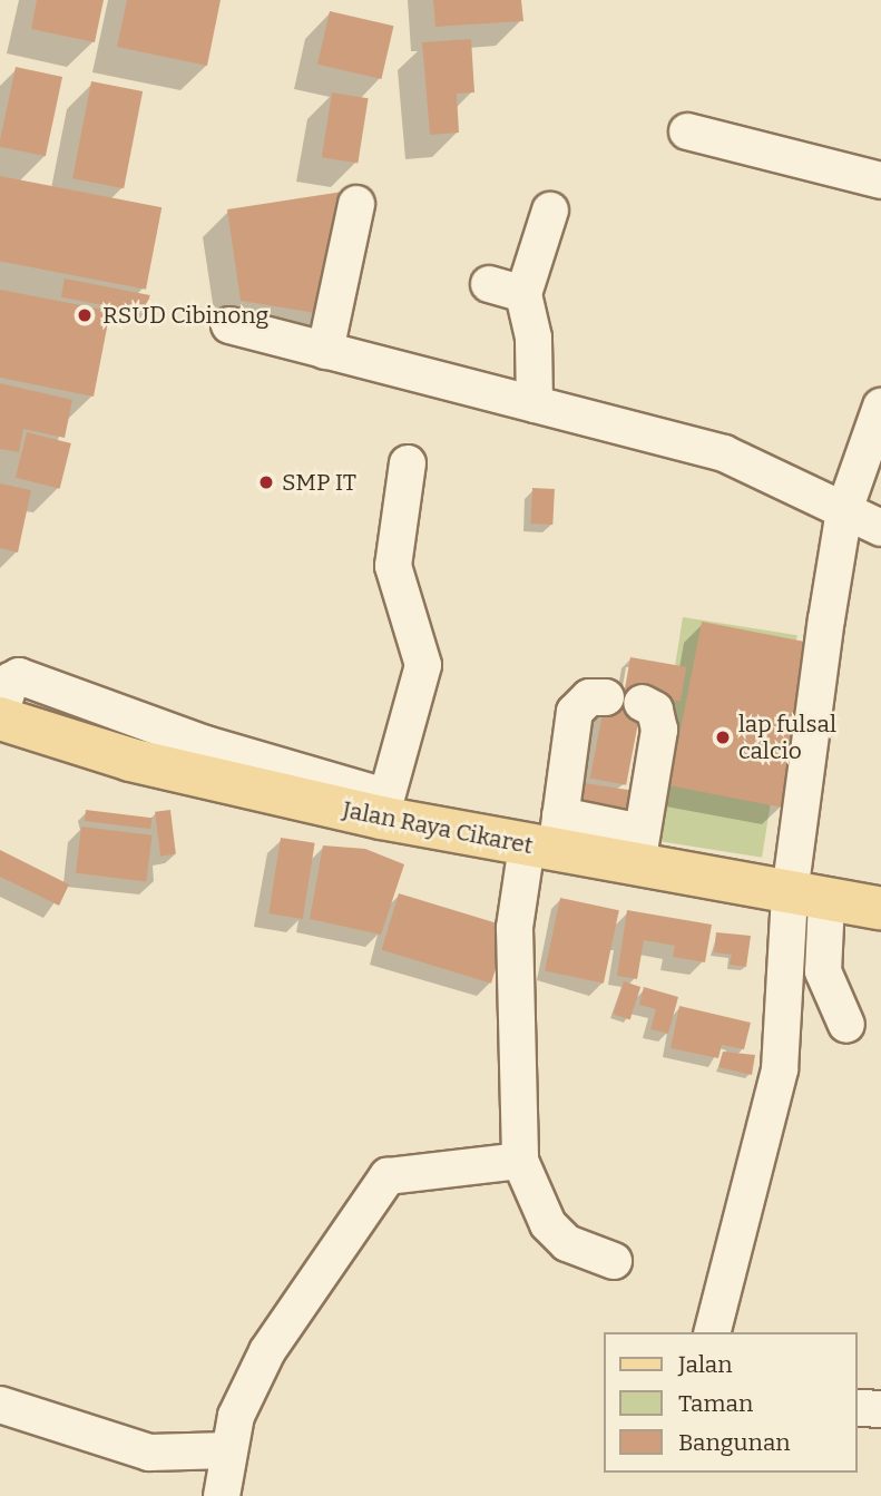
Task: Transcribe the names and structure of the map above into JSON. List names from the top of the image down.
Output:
{
  "streets": {
    "main road": ["Jalan Raya Cikaret"]
  },
  "places": ["RSUD Cibinong", "SMP IT", "lap fulsal calcio"],
  "legend": ["Jalan", "Taman", "Bangunan"]
}
